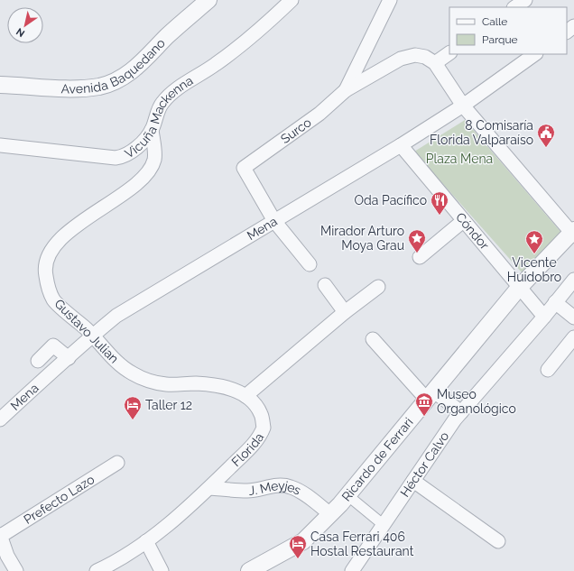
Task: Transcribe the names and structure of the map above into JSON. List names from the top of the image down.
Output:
{
  "streets": {
    "street": [
      "Avenida Baquedano",
      "Vicuña Mackenna",
      "Surco",
      "Mena",
      "Cóndor",
      "Gustavo Julian",
      "Florida",
      "Ricardo de Ferrari",
      "Héctor Calvo",
      "J. Meyjes",
      "Prefecto Lazo"
    ]
  },
  "crossings": [
    ["Vicuña Mackenna", "Gustavo Julian"],
    ["Surco", "Mena"],
    ["Mena", "Cóndor"],
    ["Mena", "Gustavo Julian"],
    ["Cóndor", "Ricardo de Ferrari"],
    ["Cóndor", "Héctor Calvo"],
    ["Gustavo Julian", "Florida"],
    ["Florida", "J. Meyjes"],
    ["Ricardo de Ferrari", "J. Meyjes"]
  ],
  "parks": ["Plaza Mena"],
  "places": {
    "public building": ["8 Comisaría Florida Valparaíso"],
    "restaurant": ["Oda Pacífico"],
    "place": ["Mirador Arturo Moya Grau", "Vicente Huidobro"],
    "museum": ["Museo Organológico"],
    "hotel": ["Taller 12", "Casa Ferrari 406 Hostal Restaurant"]
  },
  "legend": ["Calle", "Parque"],
  "north": "bottom left"
}
